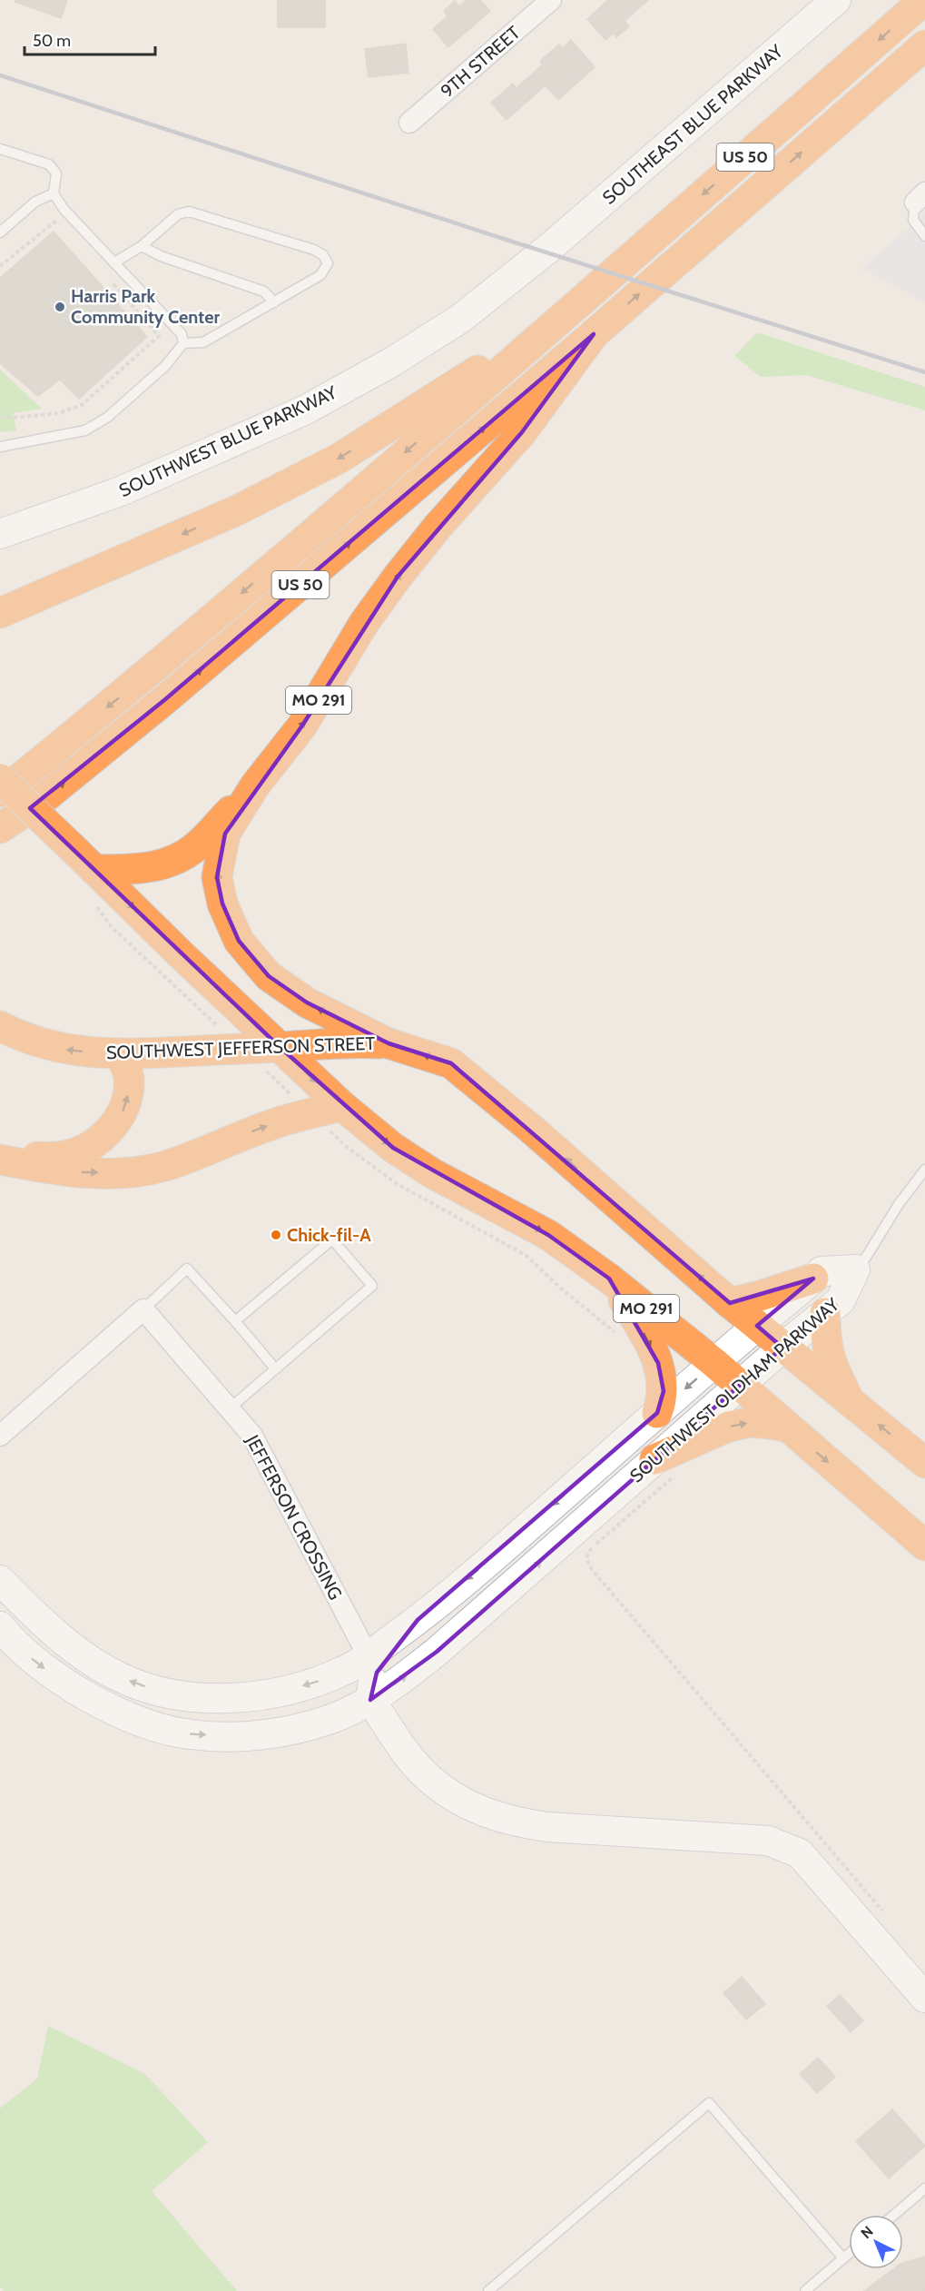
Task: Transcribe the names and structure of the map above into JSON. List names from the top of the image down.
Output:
{
  "streets": {
    "highway": ["US 50", "MO 291", "SOUTHWEST JEFFERSON STREET"],
    "street": [
      "9TH STREET",
      "SOUTHEAST BLUE PARKWAY",
      "SOUTHWEST BLUE PARKWAY",
      "SOUTHWEST OLDHAM PARKWAY",
      "JEFFERSON CROSSING"
    ]
  },
  "crossings": [
    ["SOUTHEAST BLUE PARKWAY", "SOUTHWEST BLUE PARKWAY"],
    ["US 50", "MO 291"],
    ["MO 291", "SOUTHWEST JEFFERSON STREET"],
    ["MO 291", "SOUTHWEST OLDHAM PARKWAY"],
    ["SOUTHWEST OLDHAM PARKWAY", "JEFFERSON CROSSING"]
  ],
  "places": ["Harris Park Community Center", "Chick-fil-A"],
  "scale_bar": "50 m",
  "north": "top left"
}
